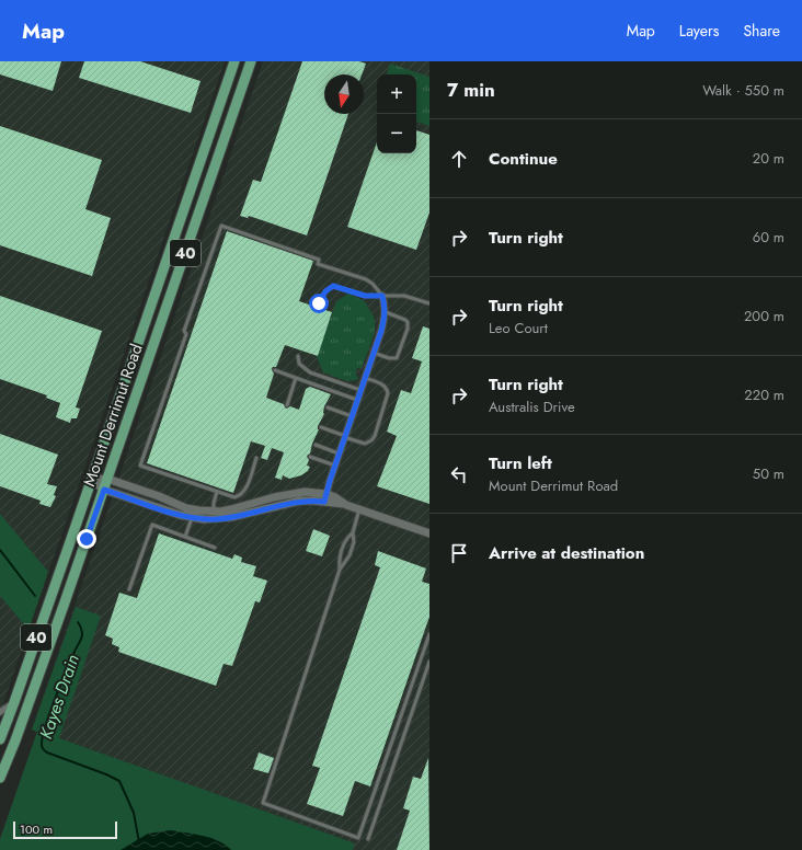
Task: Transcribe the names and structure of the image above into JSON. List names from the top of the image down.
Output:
{
  "streets": {
    "main road": ["40", "Mount Derrimut Road"]
  },
  "water": ["Kayes Drain"],
  "scale_bar": "100 m",
  "north": "bottom",
  "page": {
    "header": "Map",
    "nav": ["Map", "Layers", "Share"],
    "heading": ["7 min", "Walk · 550 m"],
    "map_buttons": ["+", "−"],
    "list": [
      ["Continue", "20 m"],
      ["Turn right", "60 m"],
      ["Turn right", "Leo Court", "200 m"],
      ["Turn right", "Australis Drive", "220 m"],
      ["Turn left", "Mount Derrimut Road", "50 m"],
      "Arrive at destination"
    ],
    "scale": "100 m"
  }
}
